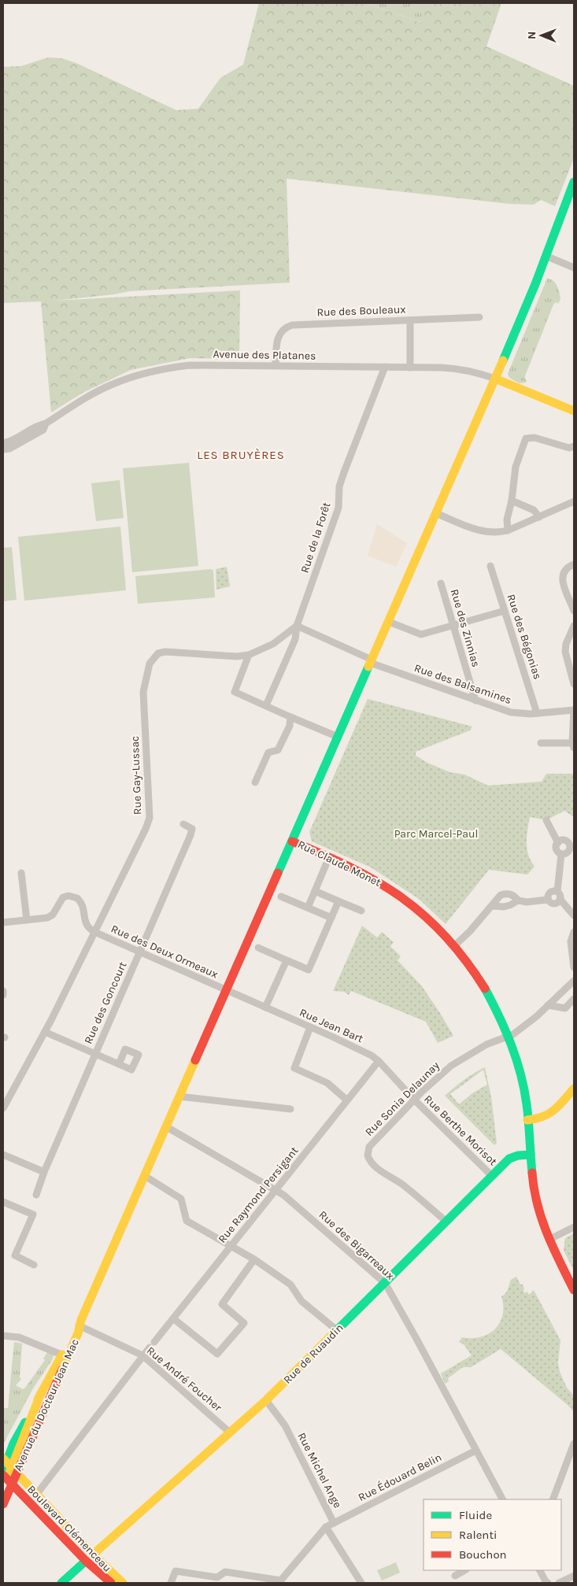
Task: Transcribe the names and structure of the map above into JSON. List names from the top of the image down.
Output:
{
  "streets": {
    "main road": [
      "Rue Claude Monet",
      "Rue de Ruaudin",
      "Avenue du Docteur Jean Mac",
      "Boulevard Clémenceau"
    ],
    "street": [
      "Rue des Bouleaux",
      "Avenue des Platanes",
      "Rue de la Forêt",
      "Rue des Zinnias",
      "Rue des Bégonias",
      "Rue des Balsamines",
      "Rue Gay-Lussac",
      "Rue des Deux Ormeaux",
      "Rue des Goncourt",
      "Rue Jean Bart",
      "Rue Sonia Delaunay",
      "Rue Berthe Morisot",
      "Rue Raymond Persigant",
      "Rue des Bigarreaux",
      "Rue André Foucher",
      "Rue Michel Ange",
      "Rue Édouard Belin"
    ]
  },
  "crossings": [
    ["Rue des Bouleaux", "Avenue des Platanes"],
    ["Avenue des Platanes", "Rue de la Forêt"],
    ["Rue de la Forêt", "Rue des Balsamines"],
    ["Rue de la Forêt", "Rue Gay-Lussac"],
    ["Rue des Zinnias", "Rue des Balsamines"],
    ["Rue des Bégonias", "Rue des Balsamines"],
    ["Rue des Balsamines", "Rue Gay-Lussac"],
    ["Rue Gay-Lussac", "Rue des Deux Ormeaux"],
    ["Rue Claude Monet", "Rue Sonia Delaunay"],
    ["Rue Claude Monet", "Rue de Ruaudin"],
    ["Rue des Deux Ormeaux", "Rue des Goncourt"],
    ["Rue des Deux Ormeaux", "Rue Jean Bart"],
    ["Rue Jean Bart", "Rue Sonia Delaunay"],
    ["Rue Jean Bart", "Rue Berthe Morisot"],
    ["Rue Jean Bart", "Rue Raymond Persigant"],
    ["Rue Sonia Delaunay", "Rue Berthe Morisot"],
    ["Rue Sonia Delaunay", "Rue de Ruaudin"],
    ["Rue Berthe Morisot", "Rue de Ruaudin"],
    ["Rue Raymond Persigant", "Rue des Bigarreaux"],
    ["Rue Raymond Persigant", "Rue André Foucher"],
    ["Rue Raymond Persigant", "Boulevard Clémenceau"],
    ["Rue des Bigarreaux", "Rue de Ruaudin"],
    ["Rue des Bigarreaux", "Rue Édouard Belin"],
    ["Rue de Ruaudin", "Rue André Foucher"],
    ["Rue de Ruaudin", "Rue Michel Ange"],
    ["Rue de Ruaudin", "Boulevard Clémenceau"],
    ["Rue André Foucher", "Avenue du Docteur Jean Mac"],
    ["Avenue du Docteur Jean Mac", "Boulevard Clémenceau"],
    ["Rue Michel Ange", "Rue Édouard Belin"]
  ],
  "districts": ["LES BRUYÈRES"],
  "parks": ["Parc Marcel-Paul"],
  "legend": ["Fluide", "Ralenti", "Bouchon"],
  "north": "left"
}
